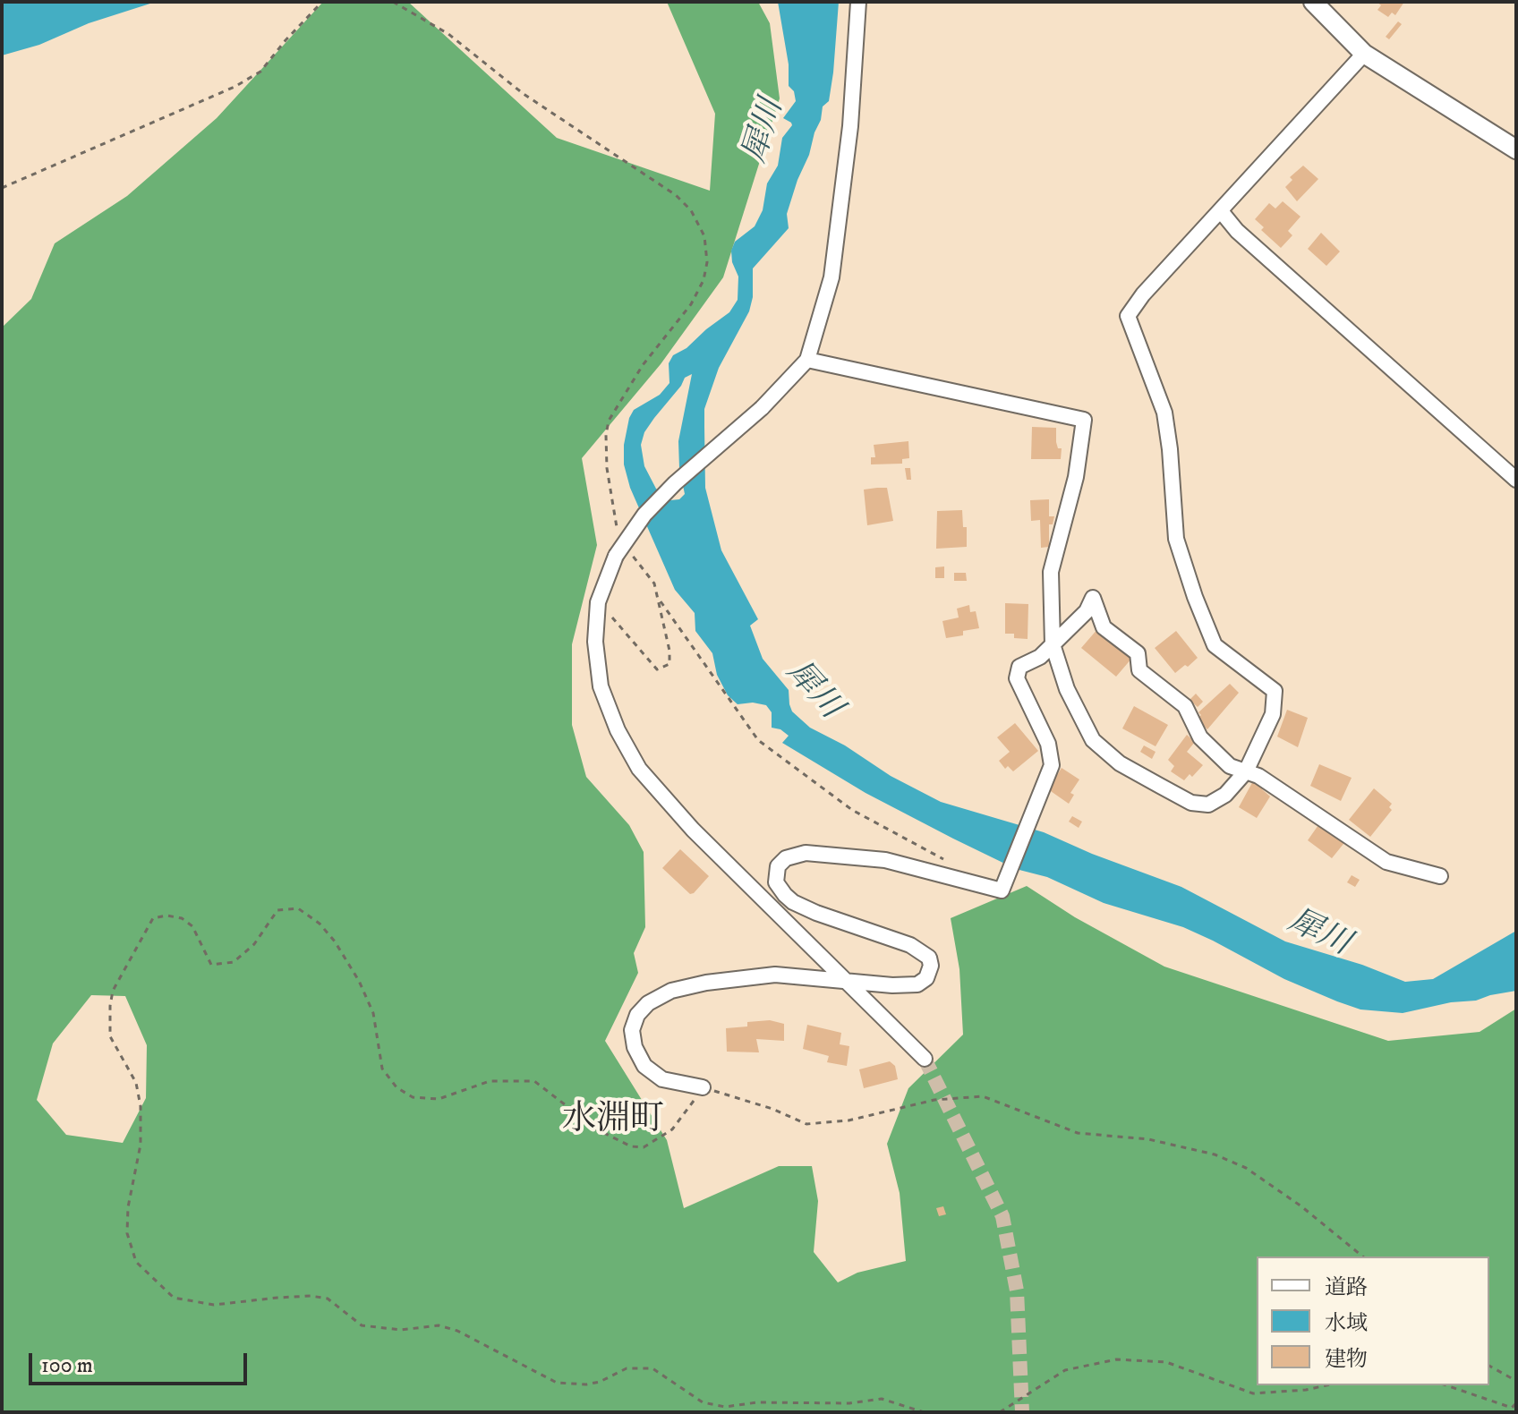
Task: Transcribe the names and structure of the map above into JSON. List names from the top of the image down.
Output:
{
  "districts": ["水淵町"],
  "water": ["犀川"],
  "legend": ["道路", "水域", "建物"],
  "scale_bar": "100 m"
}
